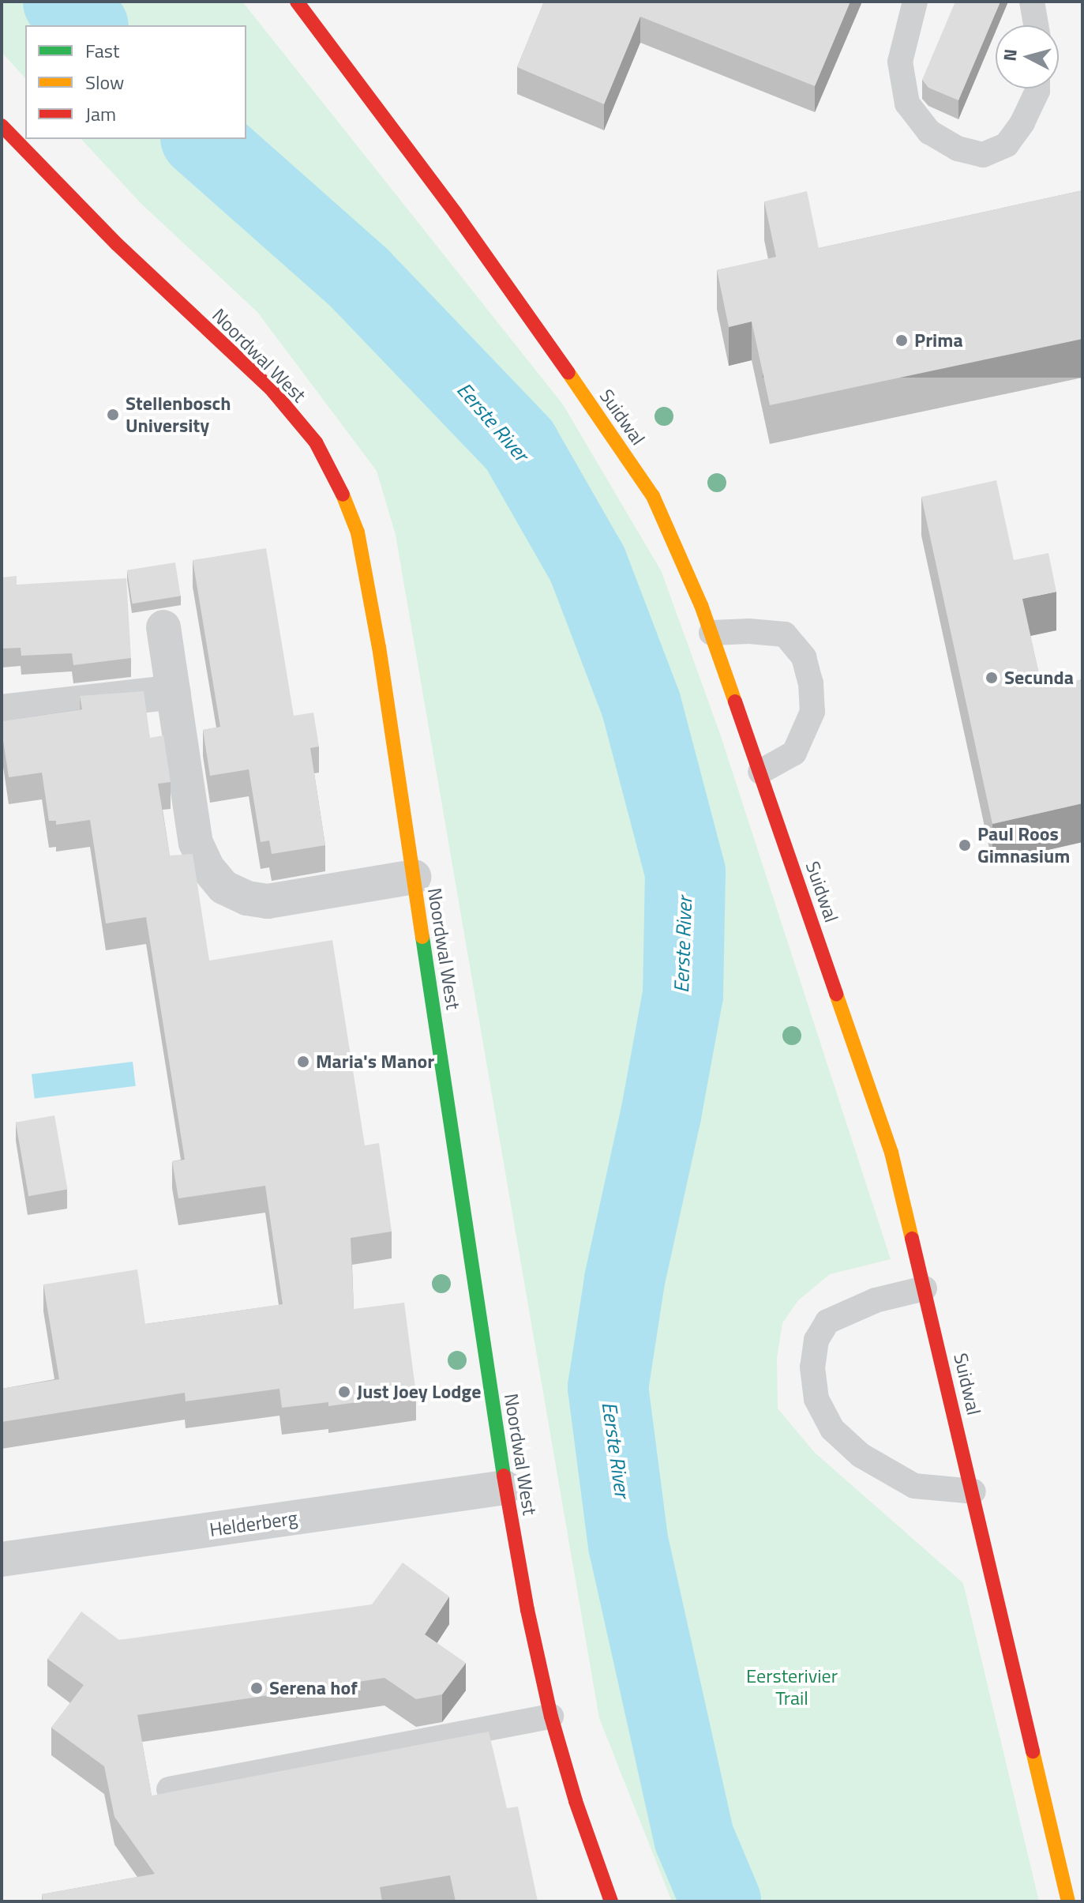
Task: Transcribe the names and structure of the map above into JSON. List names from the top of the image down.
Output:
{
  "streets": {
    "street": ["Noordwal West", "Suidwal", "Helderberg"]
  },
  "crossings": [
    ["Noordwal West", "Helderberg"]
  ],
  "water": ["Eerste River"],
  "parks": ["Eersterivier Trail"],
  "places": [
    "Prima",
    "Stellenbosch University",
    "Secunda",
    "Paul Roos Gimnasium",
    "Maria's Manor",
    "Just Joey Lodge",
    "Serena hof"
  ],
  "legend": ["Fast", "Slow", "Jam"],
  "north": "left"
}
